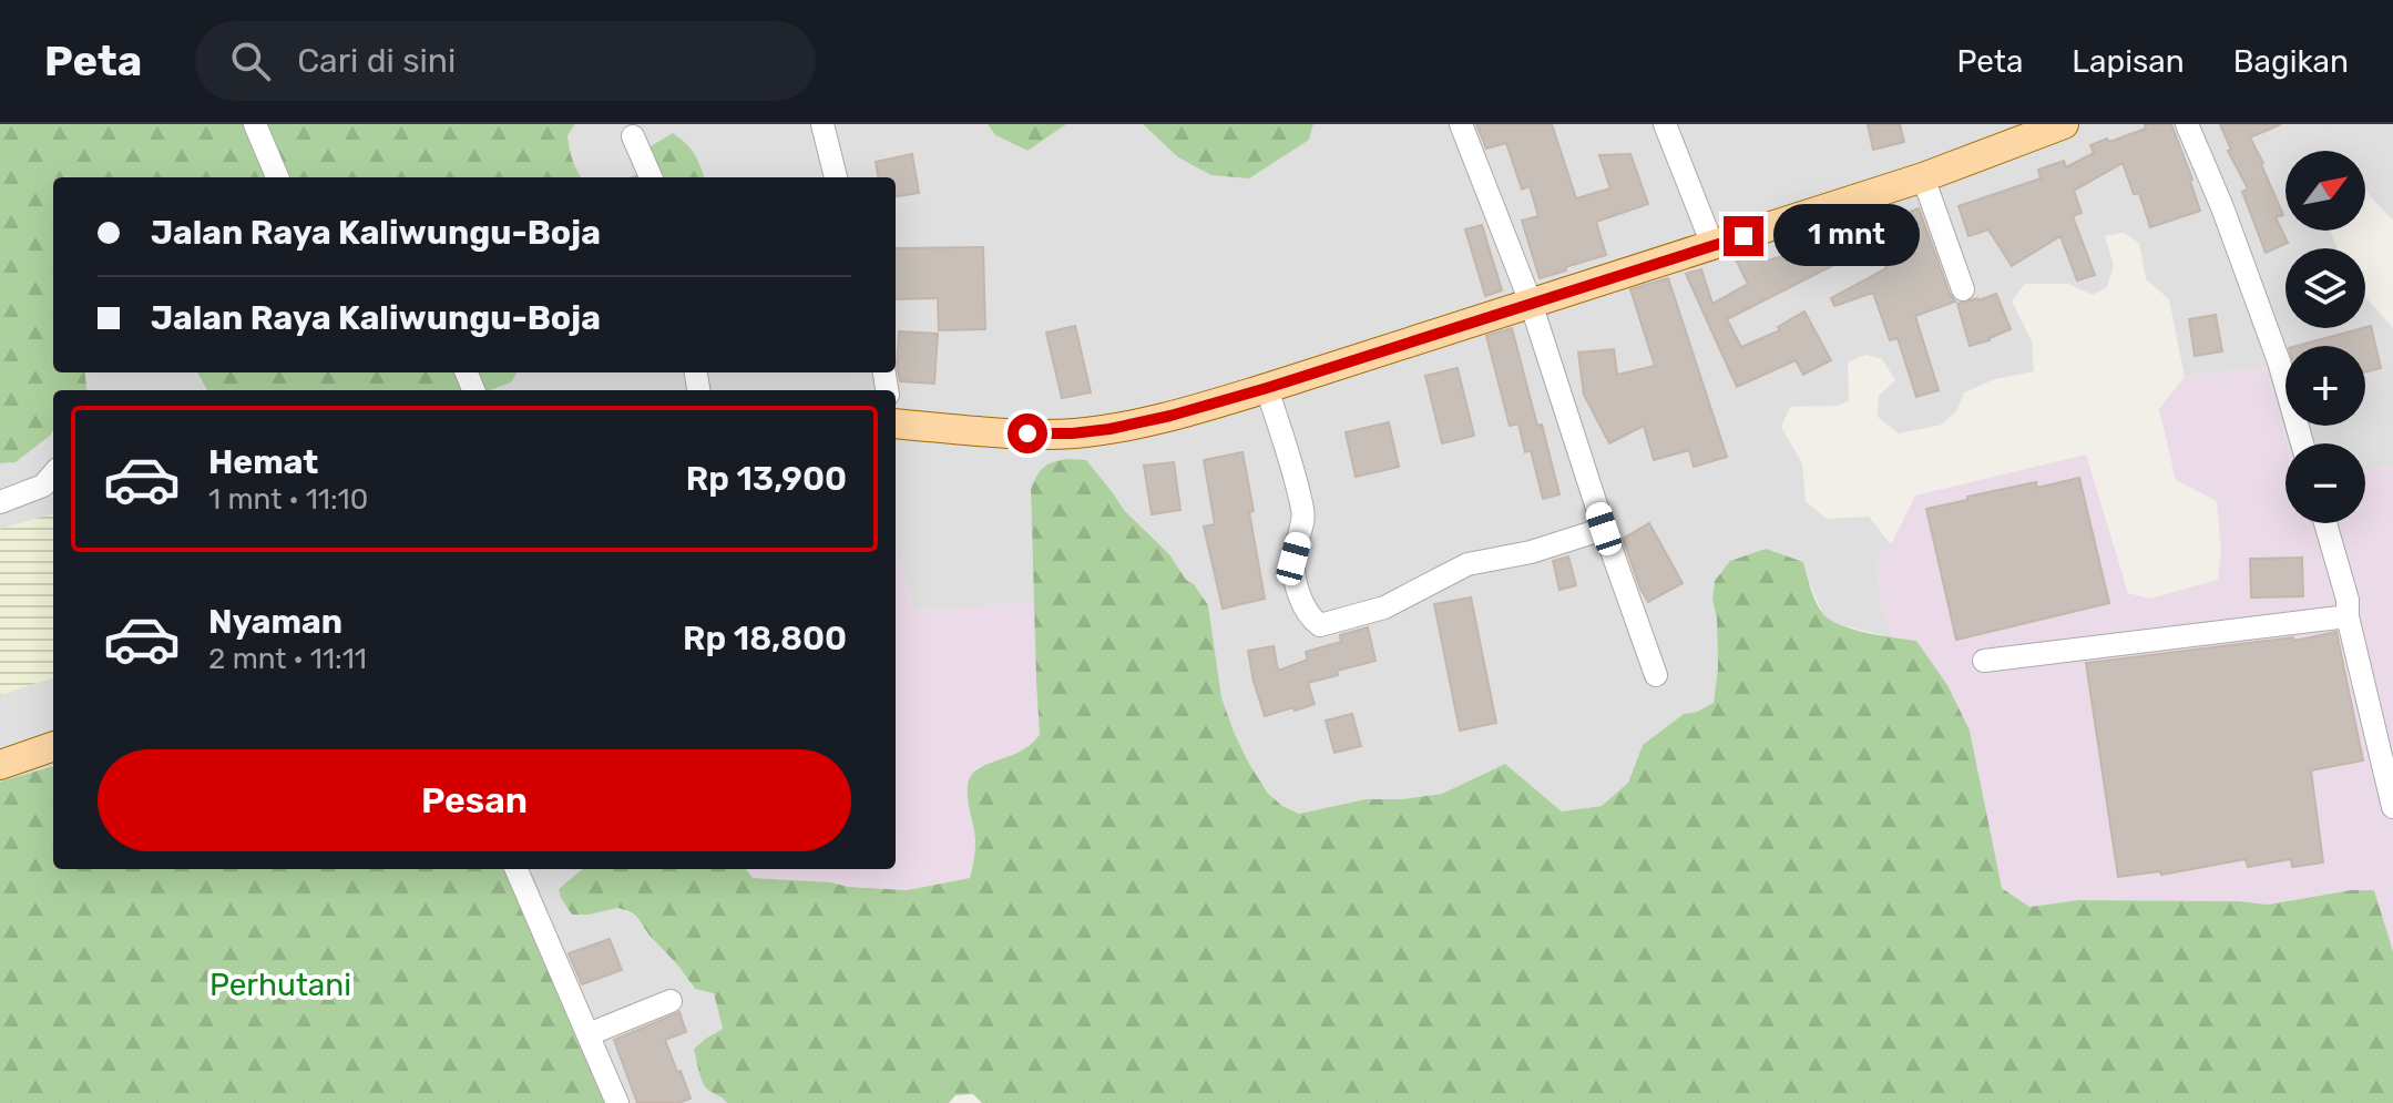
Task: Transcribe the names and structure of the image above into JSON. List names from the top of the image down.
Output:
{
  "parks": ["Perhutani"],
  "north": "top right",
  "page": {
    "header": "Peta",
    "search": "Cari di sini",
    "nav": ["Peta", "Lapisan", "Bagikan"],
    "map_buttons": ["+", "−"],
    "banner": ["Jalan Raya Kaliwungu-Boja", "Jalan Raya Kaliwungu-Boja"],
    "bubble": "1 mnt",
    "list": [
      {
        "name": "Hemat",
        "note": "1 mnt · 11:10",
        "value": "Rp 13,900"
      },
      {
        "name": "Nyaman",
        "note": "2 mnt · 11:11",
        "value": "Rp 18,800"
      }
    ],
    "buttons": "Pesan"
  }
}
